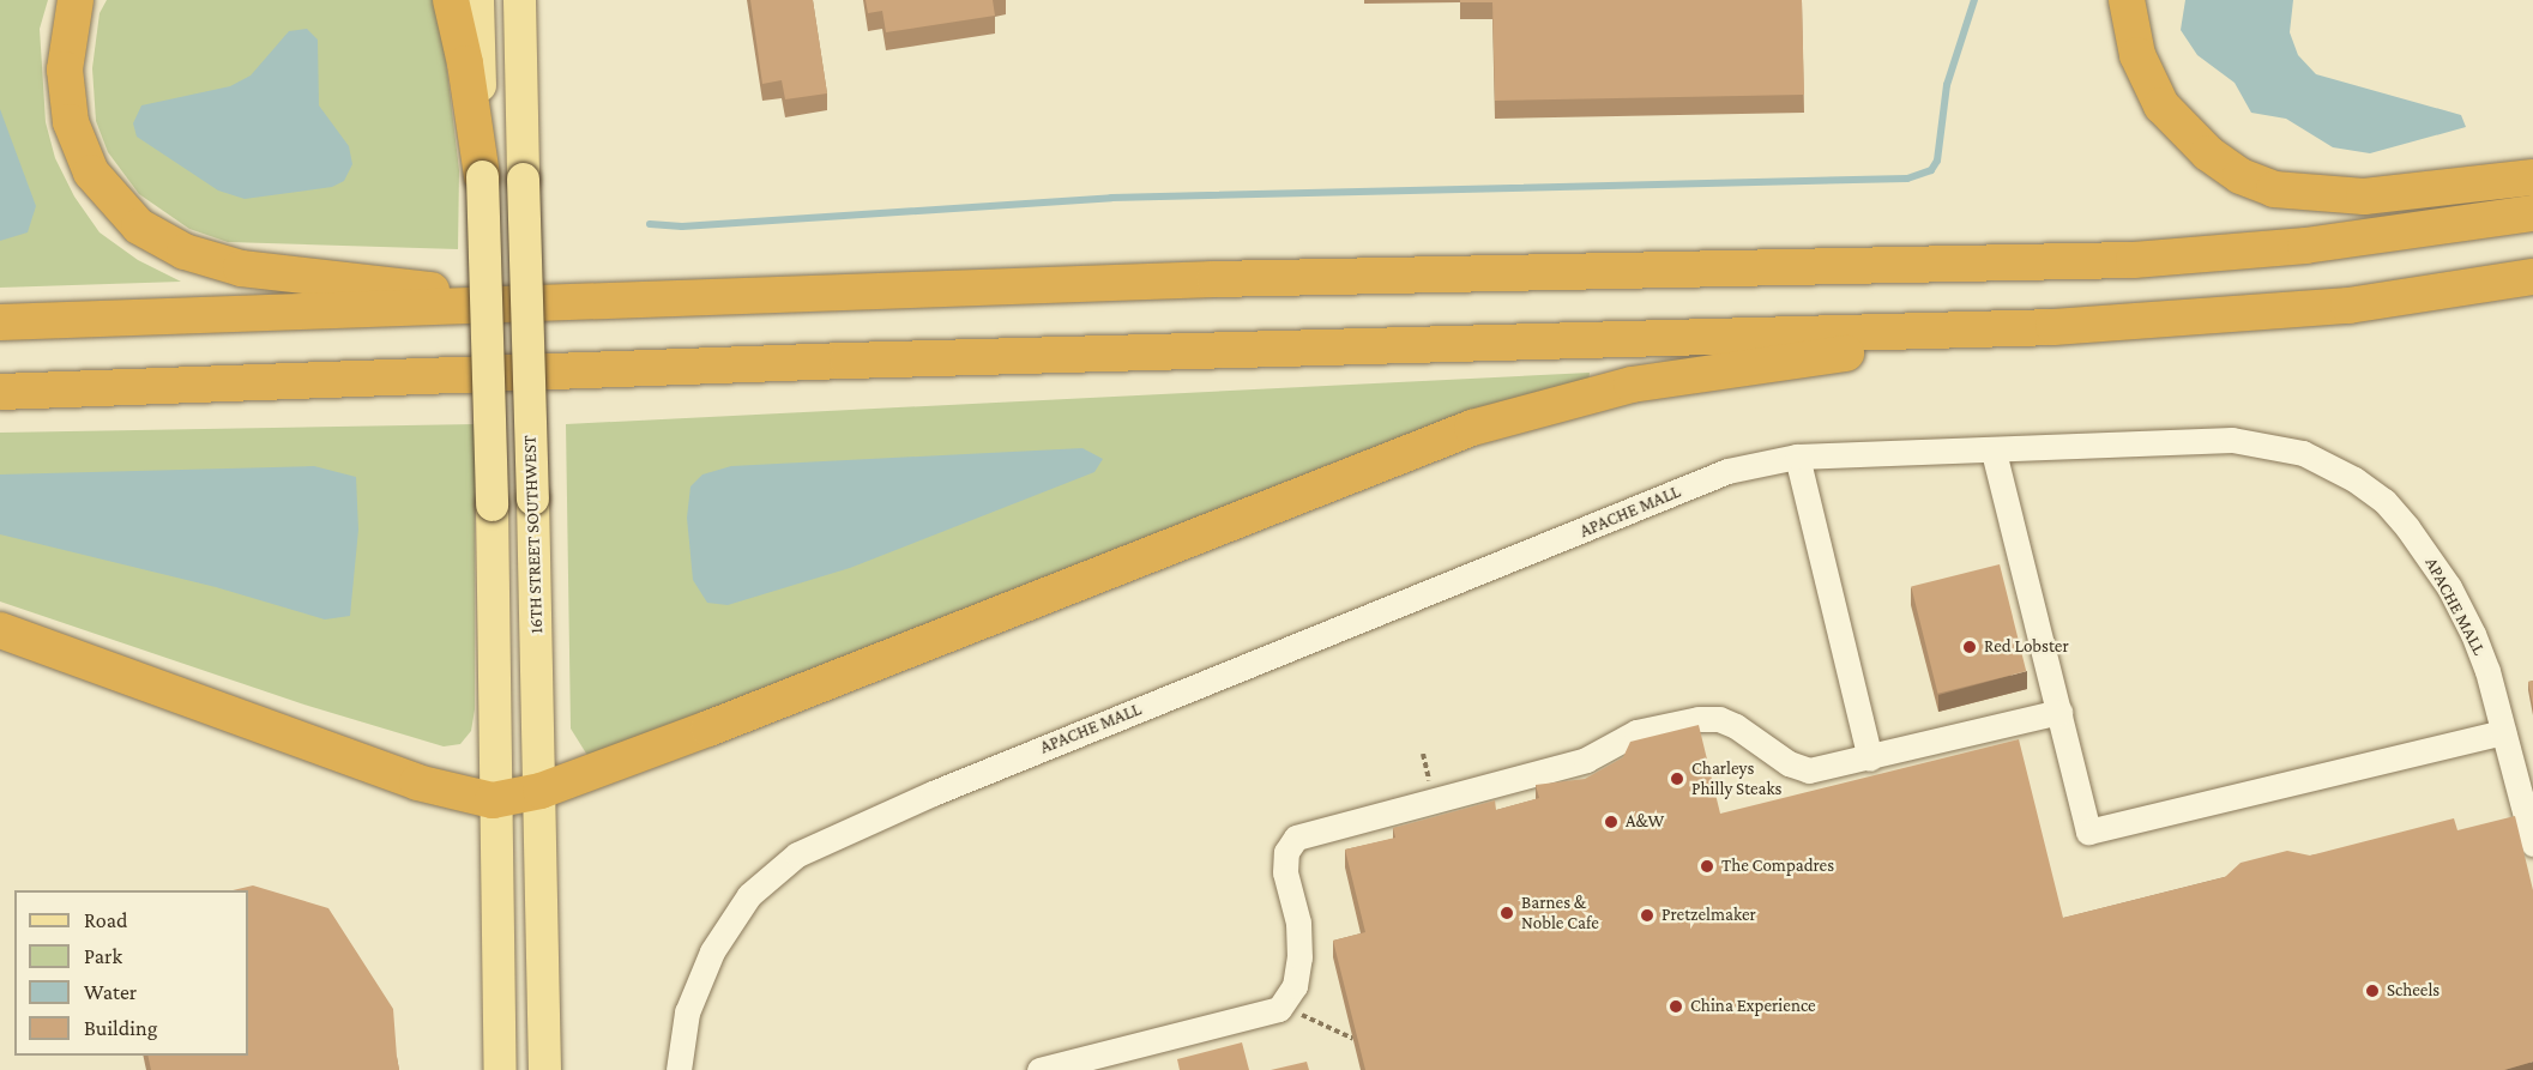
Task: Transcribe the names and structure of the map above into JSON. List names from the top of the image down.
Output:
{
  "streets": {
    "main road": ["16TH STREET SOUTHWEST"],
    "street": ["APACHE MALL"]
  },
  "places": [
    "Red Lobster",
    "Charleys Philly Steaks",
    "A&W",
    "The Compadres",
    "Barnes & Noble Cafe",
    "Pretzelmaker",
    "Scheels",
    "China Experience"
  ],
  "legend": [
    "Road",
    "Park",
    "Water",
    "Building"
  ]
}
